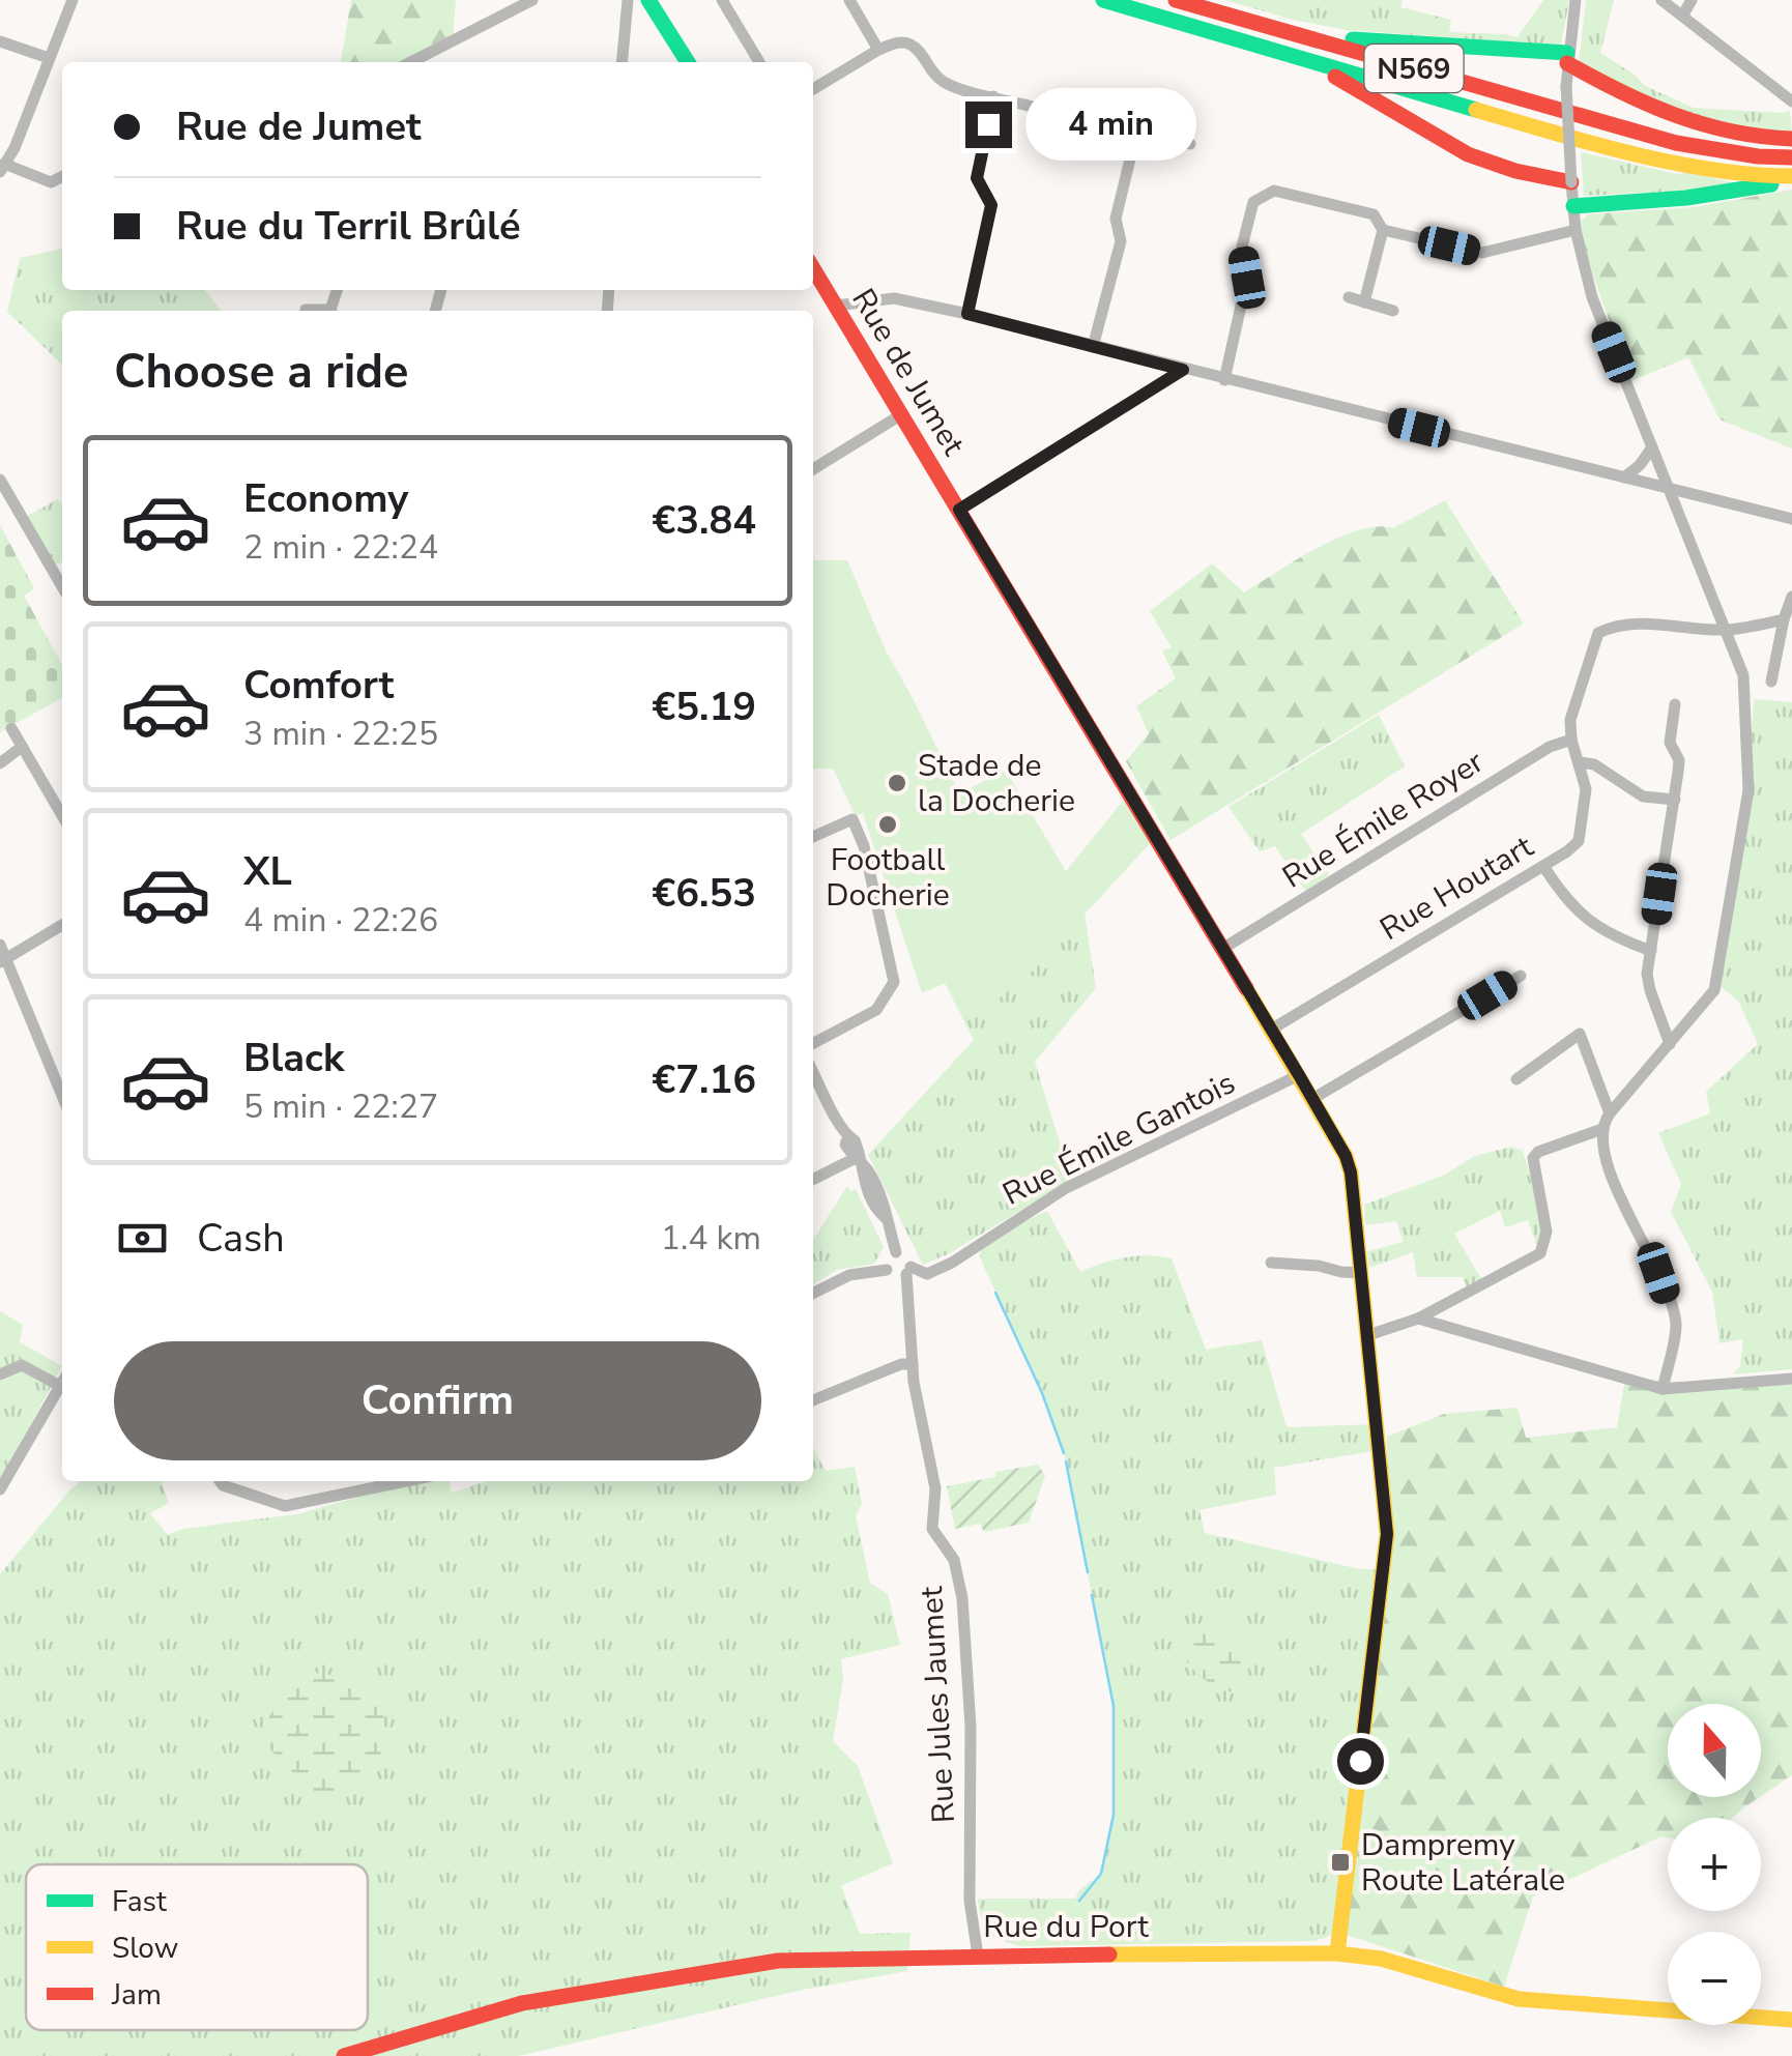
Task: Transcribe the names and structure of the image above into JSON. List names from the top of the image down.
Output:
{
  "streets": {
    "main road": ["N569", "Rue de Jumet", "Rue du Port"],
    "street": [
      "Rue Émile Royer",
      "Rue Houtart",
      "Rue Émile Gantois",
      "Rue Jules Jaumet"
    ]
  },
  "crossings": [
    ["Rue de Jumet", "Rue Émile Royer"],
    ["Rue de Jumet", "Rue Houtart"],
    ["Rue de Jumet", "Rue Émile Gantois"],
    ["Rue de Jumet", "Rue du Port"],
    ["Rue Émile Royer", "Rue Houtart"],
    ["Rue Émile Gantois", "Rue Jules Jaumet"],
    ["Rue Jules Jaumet", "Rue du Port"]
  ],
  "places": {
    "other": ["Stade de la Docherie", "Football Docherie"],
    "transit": ["Dampremy Route Latérale"]
  },
  "legend": ["Fast", "Slow", "Jam"],
  "north": "top",
  "page": {
    "banner": ["Rue de Jumet", "Rue du Terril Brûlé"],
    "bubble": "4 min",
    "heading": "Choose a ride",
    "list": [
      {
        "name": "Economy",
        "note": "2 min · 22:24",
        "value": "€3.84"
      },
      {
        "name": "Comfort",
        "note": "3 min · 22:25",
        "value": "€5.19"
      },
      {
        "name": "XL",
        "note": "4 min · 22:26",
        "value": "€6.53"
      },
      {
        "name": "Black",
        "note": "5 min · 22:27",
        "value": "€7.16"
      }
    ],
    "pay": ["Cash", "1.4 km"],
    "buttons": "Confirm",
    "map_buttons": ["+", "−"]
  }
}
